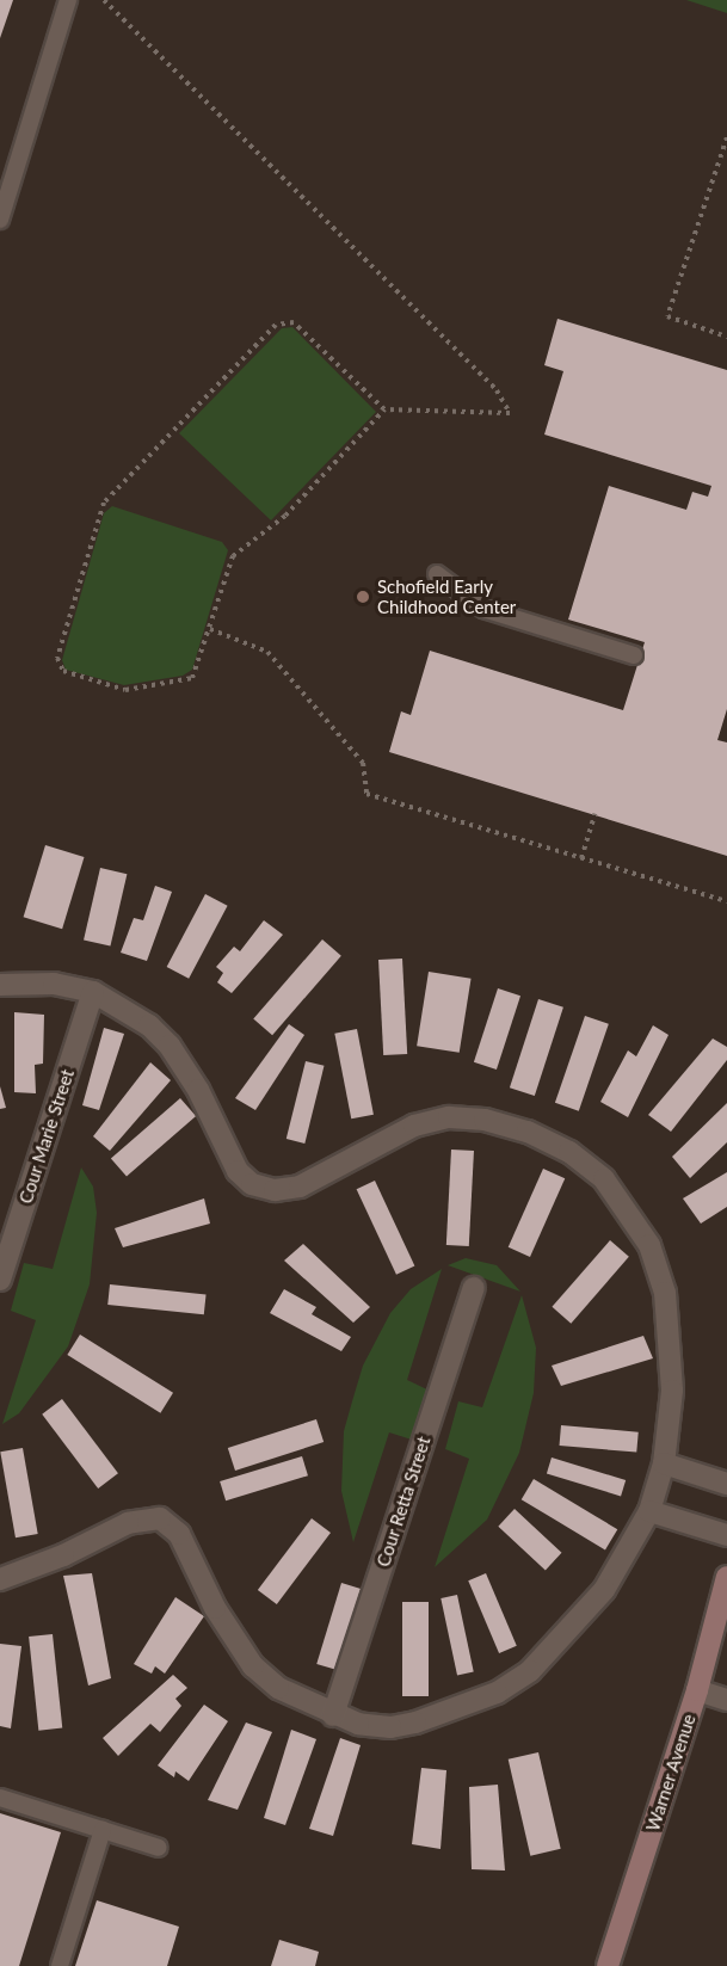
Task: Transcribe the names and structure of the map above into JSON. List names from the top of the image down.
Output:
{
  "streets": {
    "street": ["Cour Marie Street", "Cour Retta Street", "Warner Avenue"]
  },
  "places": ["Schofield Early Childhood Center"]
}
